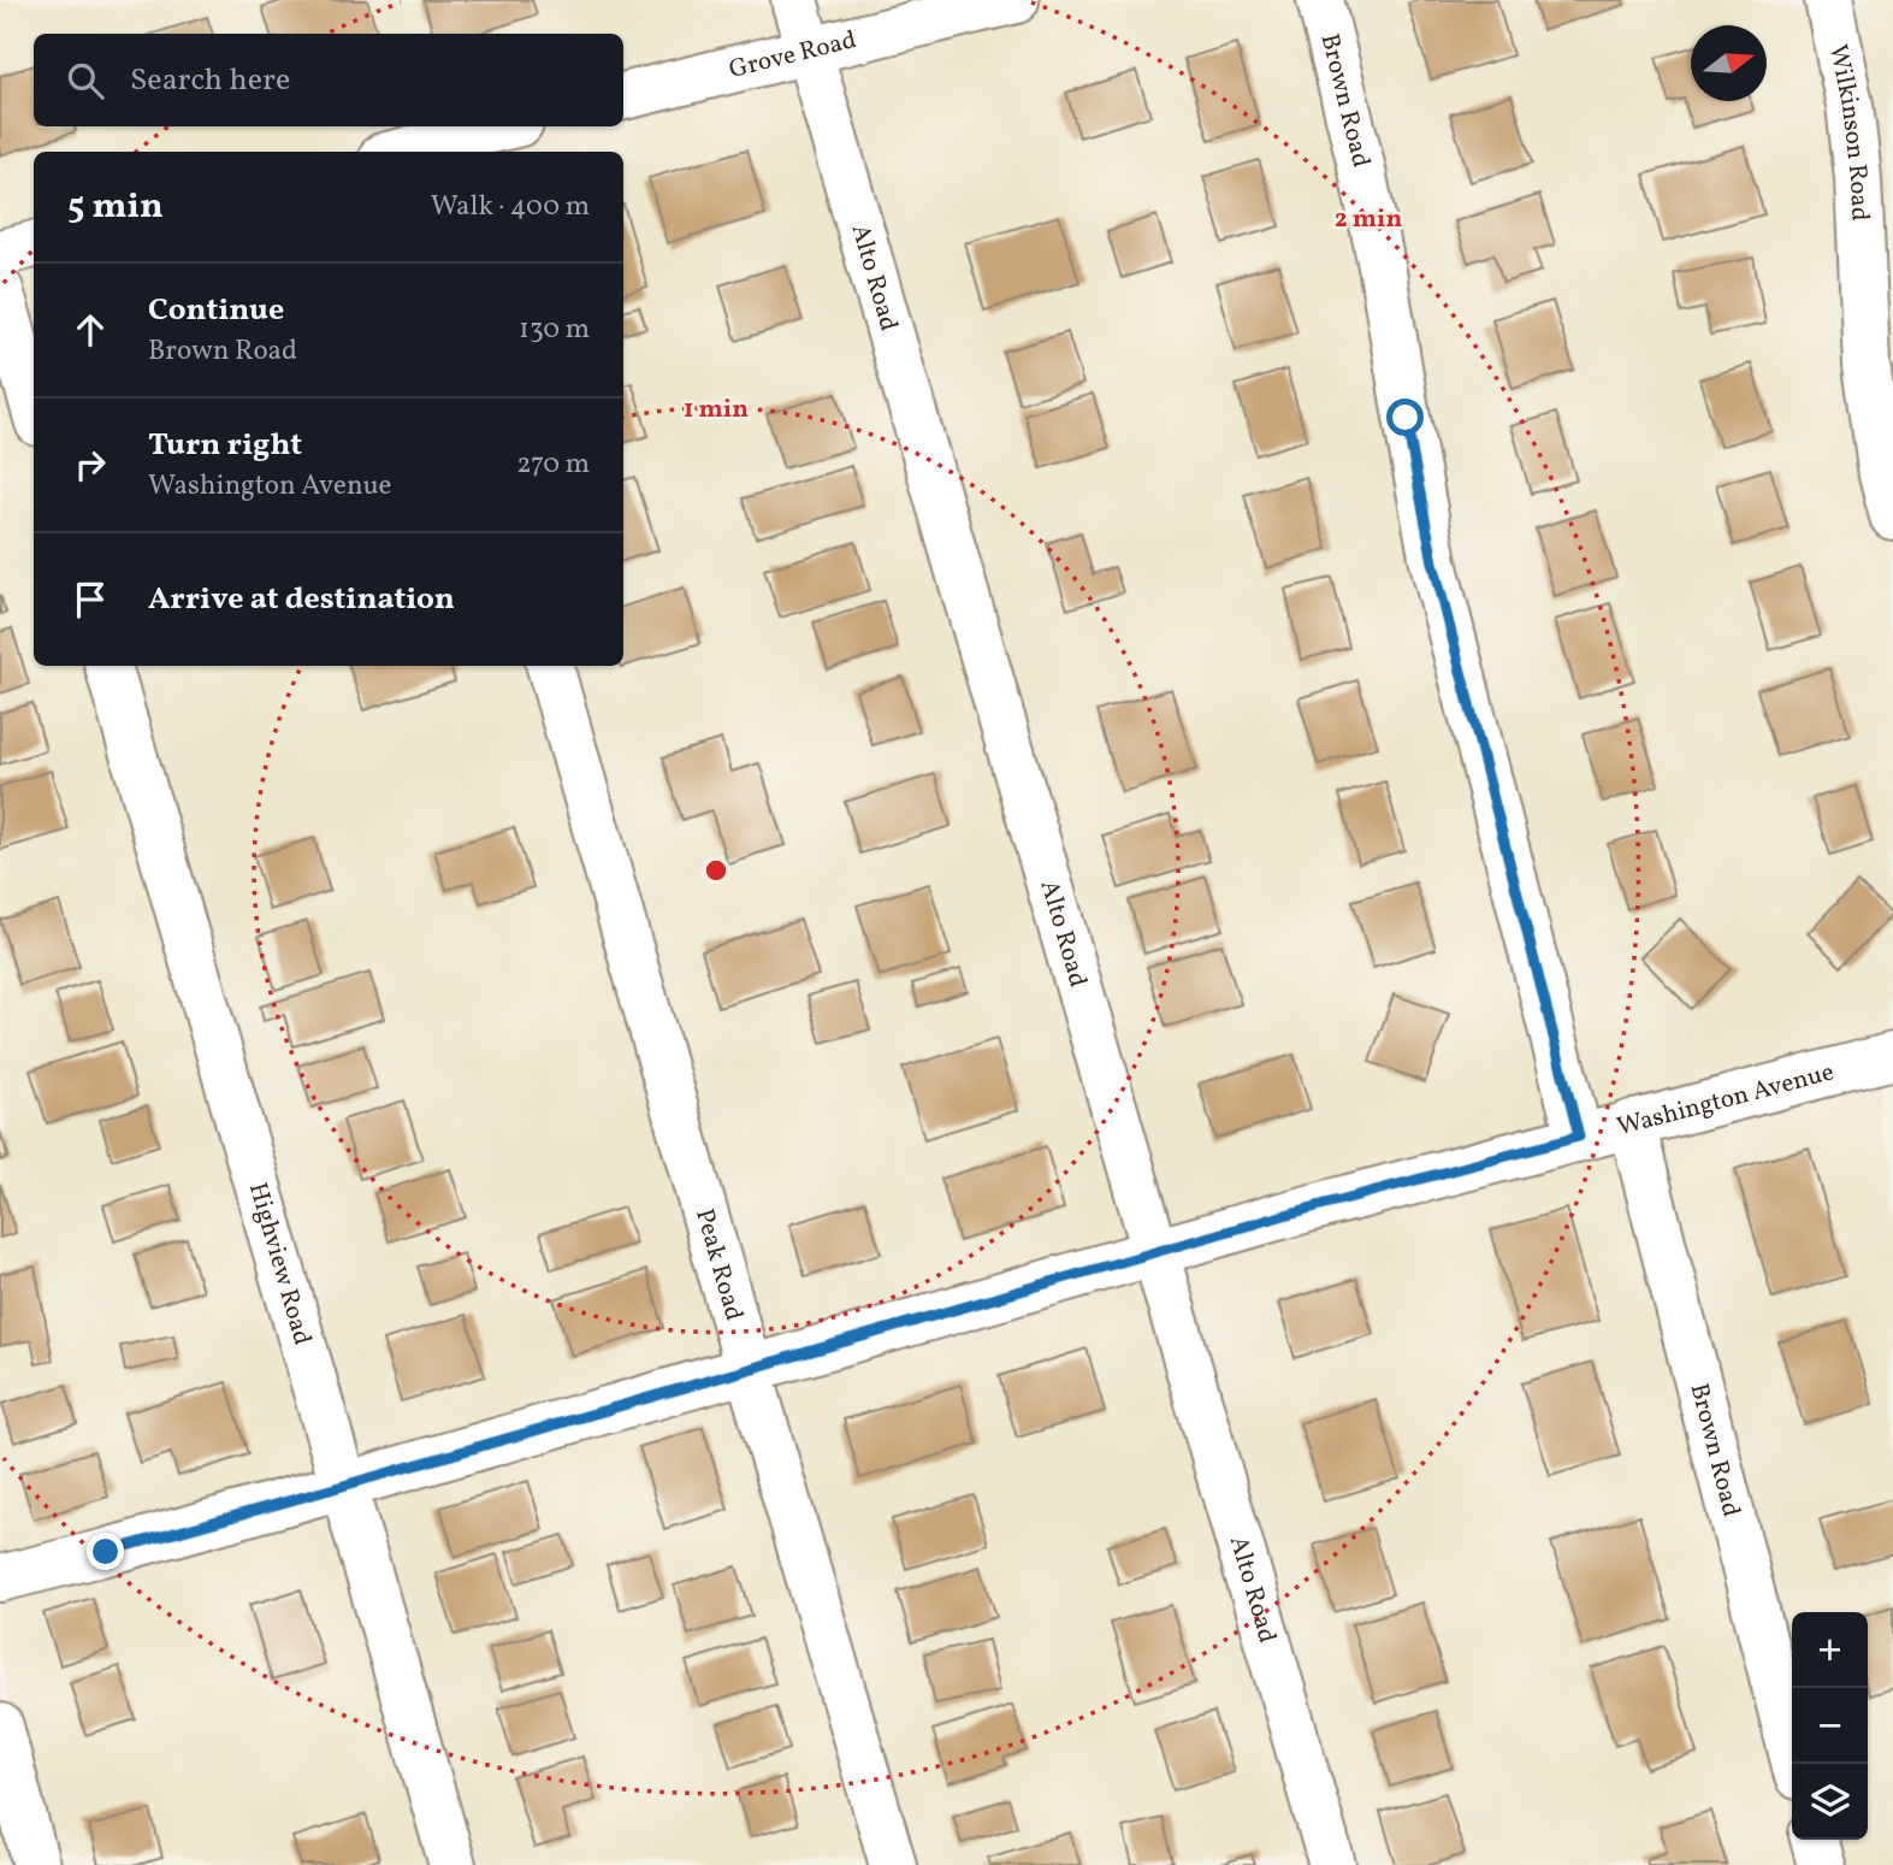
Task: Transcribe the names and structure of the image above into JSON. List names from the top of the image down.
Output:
{
  "streets": {
    "street": [
      "Grove Road",
      "Brown Road",
      "Wilkinson Road",
      "Alto Road",
      "Washington Avenue",
      "Highview Road",
      "Peak Road"
    ]
  },
  "crossings": [
    ["Grove Road", "Alto Road"],
    ["Brown Road", "Washington Avenue"],
    ["Alto Road", "Washington Avenue"],
    ["Washington Avenue", "Highview Road"],
    ["Washington Avenue", "Peak Road"]
  ],
  "north": "right",
  "page": {
    "search": "Search here",
    "heading": ["5 min", "Walk · 400 m"],
    "list": [
      ["Continue", "Brown Road", "130 m"],
      ["Turn right", "Washington Avenue", "270 m"],
      "Arrive at destination"
    ],
    "map_buttons": ["+", "−"]
  },
  "rings": ["2 min", "1 min"]
}
